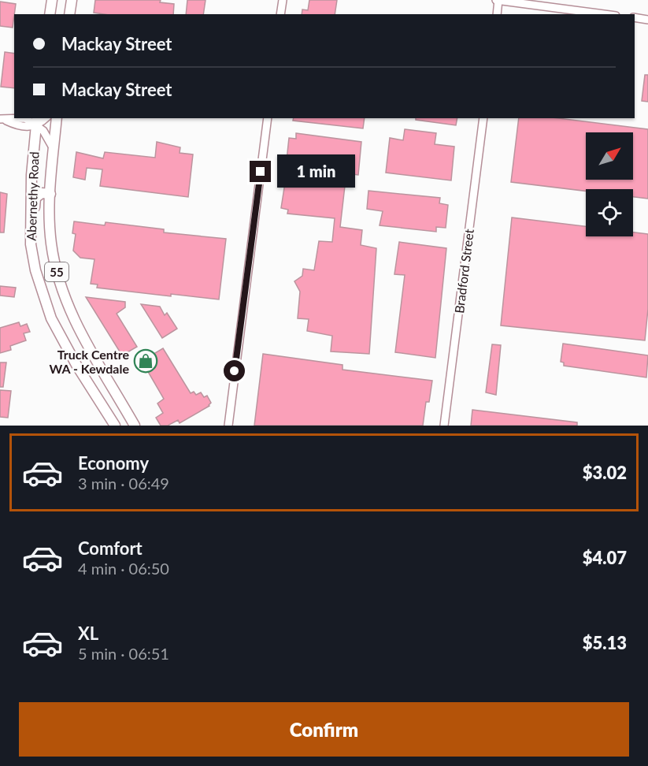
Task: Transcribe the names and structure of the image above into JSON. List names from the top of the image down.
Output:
{
  "streets": {
    "main road": ["Abernethy Road", "55"],
    "street": ["Bradford Street"]
  },
  "places": {
    "shop": ["Truck Centre WA - Kewdale"]
  },
  "north": "top right",
  "page": {
    "banner": ["Mackay Street", "Mackay Street"],
    "bubble": "1 min",
    "list": [
      {
        "name": "Economy",
        "note": "3 min · 06:49",
        "value": "$3.02"
      },
      {
        "name": "Comfort",
        "note": "4 min · 06:50",
        "value": "$4.07"
      },
      {
        "name": "XL",
        "note": "5 min · 06:51",
        "value": "$5.13"
      }
    ],
    "buttons": "Confirm"
  }
}
